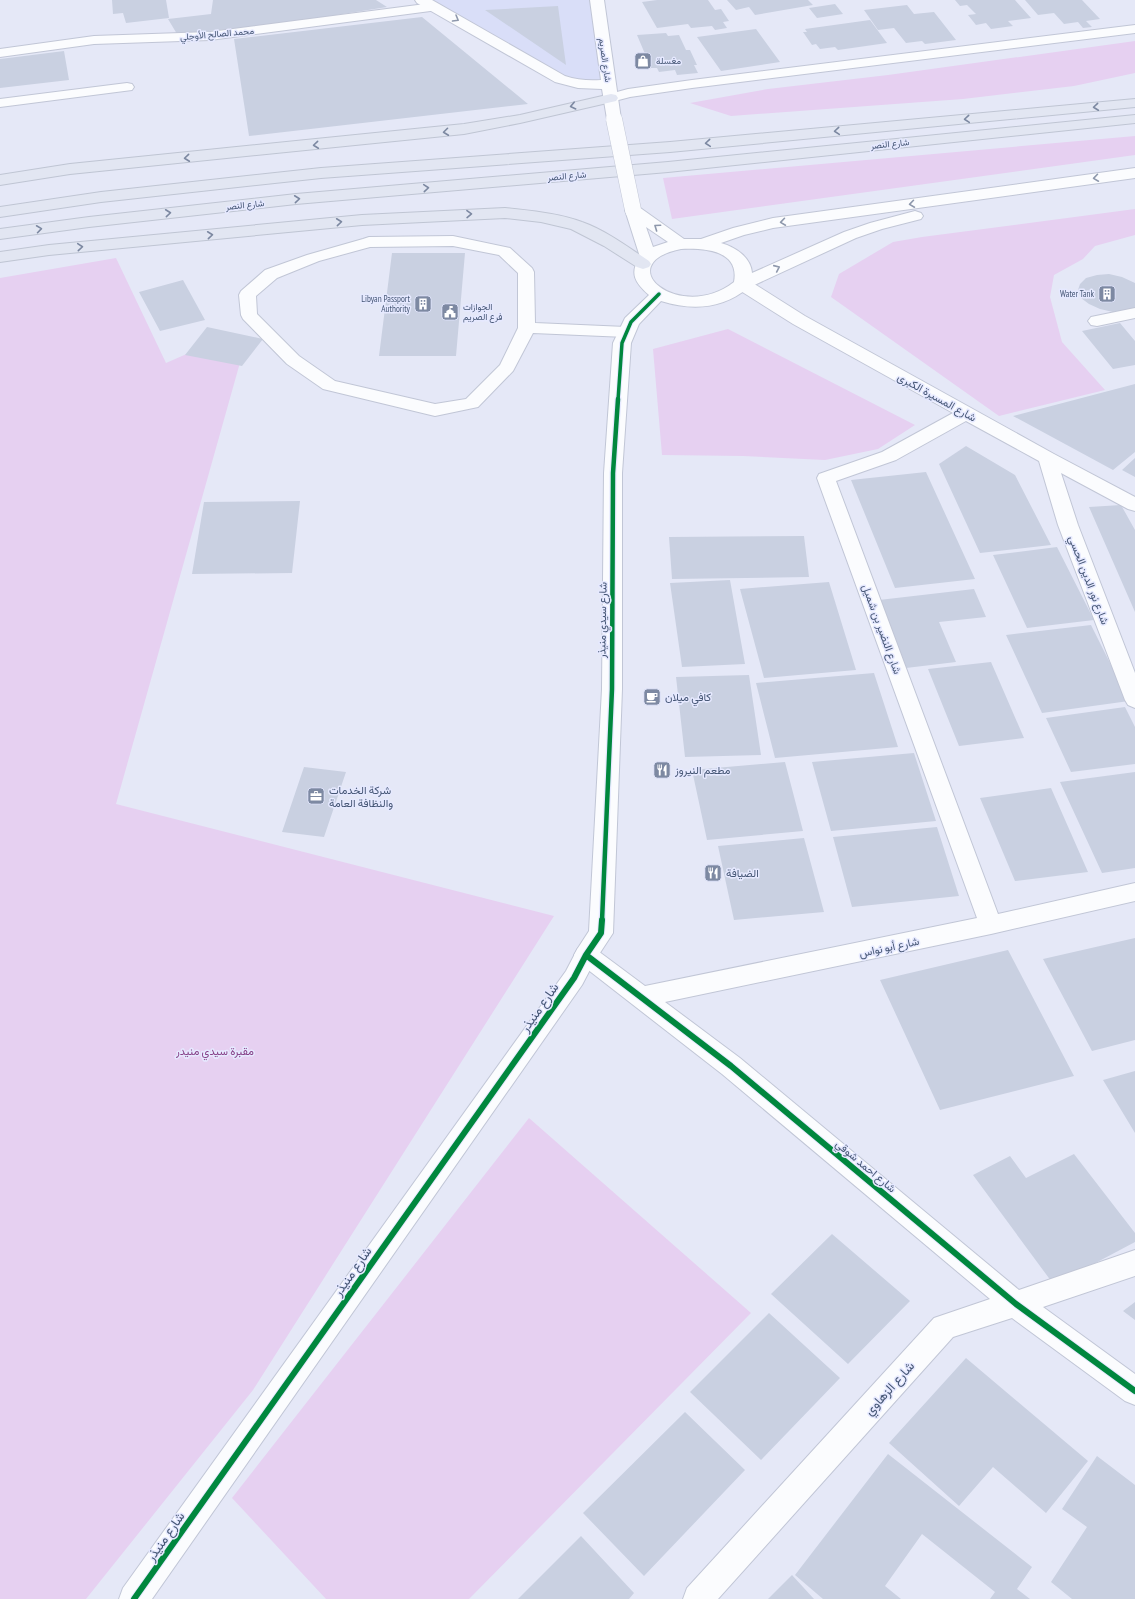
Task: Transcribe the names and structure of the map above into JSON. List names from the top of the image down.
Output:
{
  "streets": {
    "highway": ["شارع النصر"],
    "street": [
      "محمد الصالح الأوجلي",
      "شارع الصريم",
      "شارع المسيرة الكبرى",
      "شارع نور الدين الحسي",
      "شارع سيدي منيذر",
      "شارع النضير بن شميل",
      "شارع أبو نواس",
      "شارع منيذر",
      "شارع احمد شوقي",
      "شارع الزهاوي"
    ]
  },
  "crossings": [
    ["شارع الصريم", "شارع المسيرة الكبرى"],
    ["شارع الصريم", "شارع سيدي منيذر"],
    ["شارع المسيرة الكبرى", "شارع نور الدين الحسي"],
    ["شارع المسيرة الكبرى", "شارع سيدي منيذر"],
    ["شارع المسيرة الكبرى", "شارع النضير بن شميل"],
    ["شارع سيدي منيذر", "شارع منيذر"],
    ["شارع سيدي منيذر", "شارع احمد شوقي"],
    ["شارع النضير بن شميل", "شارع أبو نواس"],
    ["شارع أبو نواس", "شارع احمد شوقي"],
    ["شارع منيذر", "شارع احمد شوقي"],
    ["شارع احمد شوقي", "شارع الزهاوي"]
  ],
  "parks": ["مقبرة سيدي منيدر"],
  "places": {
    "shop": ["مغسلة"],
    "building": ["Water Tank", "Libyan Passport Authority"],
    "public building": ["الجوازات فرع الصريم"],
    "cafe": ["كافي ميلان"],
    "restaurant": ["مطعم النيروز", "الضيافة"],
    "office": ["شركة الخدمات والنظافة العامة"]
  }
}
